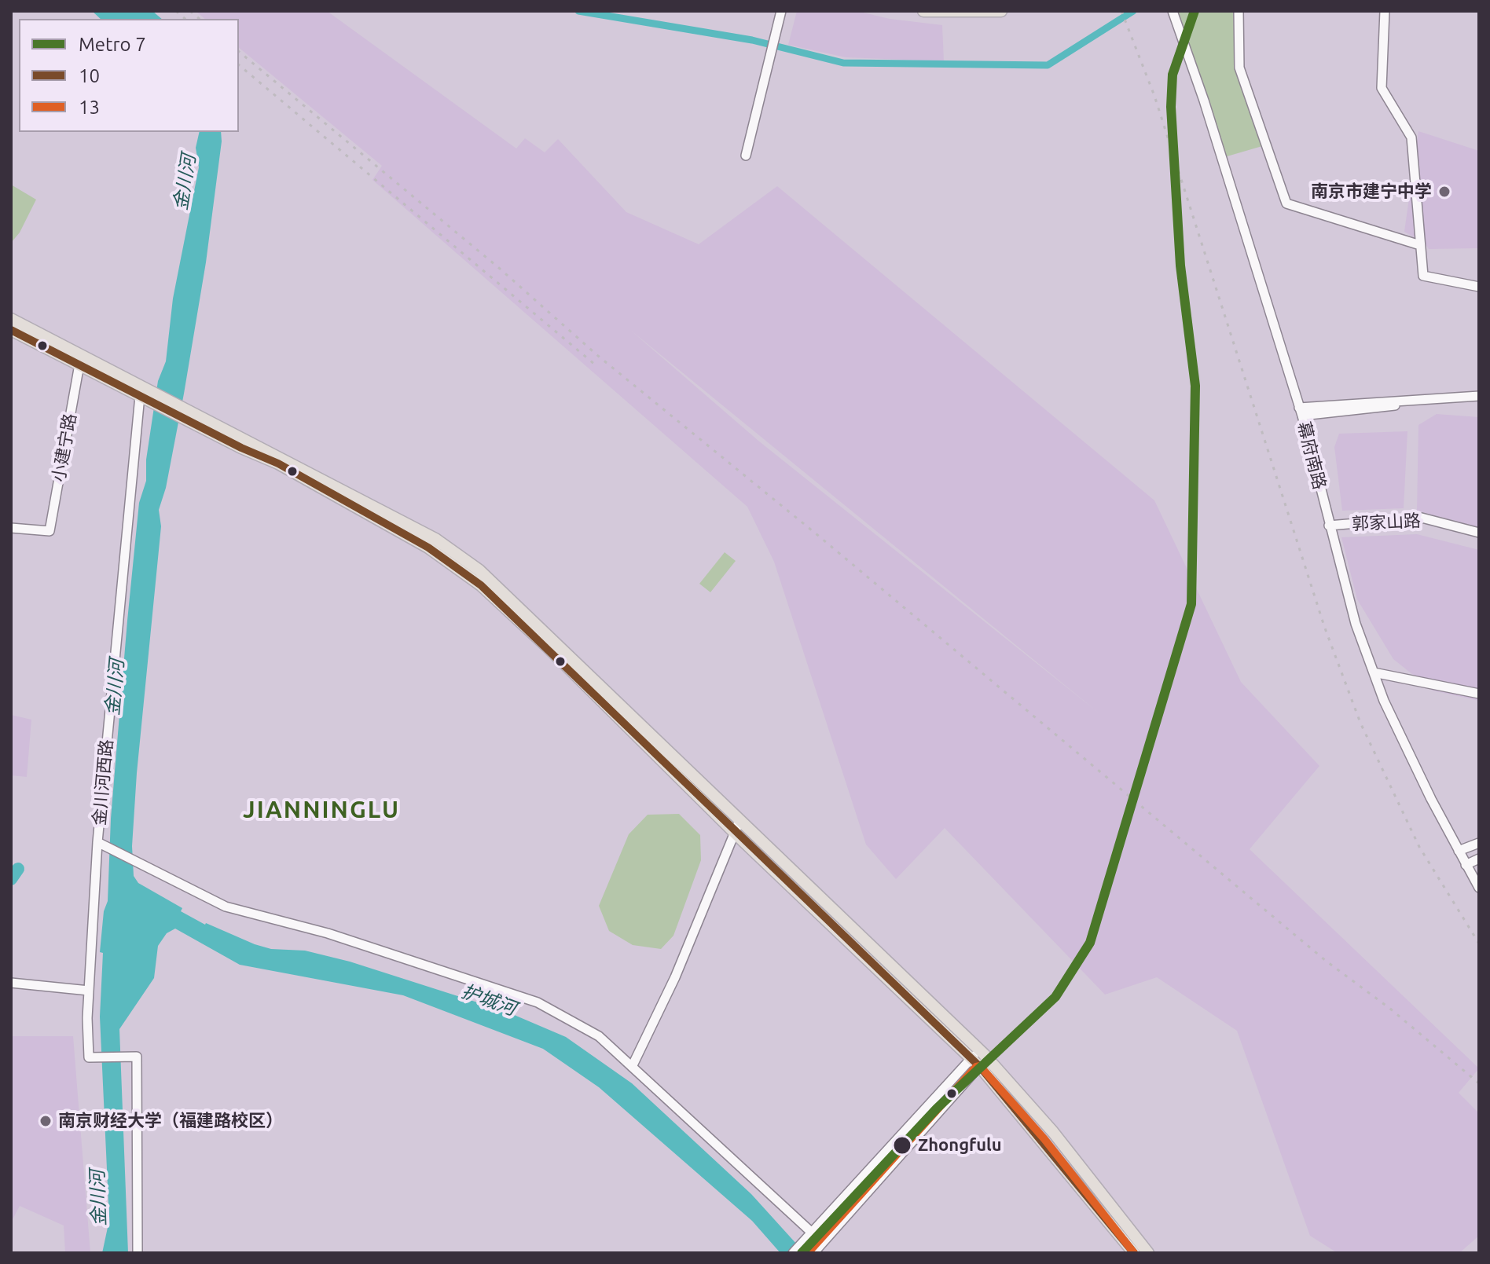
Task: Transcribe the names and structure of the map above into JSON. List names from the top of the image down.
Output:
{
  "streets": {
    "street": [
      "小建宁路",
      "幕府南路",
      "郭家山路",
      "金川河西路"
    ]
  },
  "crossings": [
    ["幕府南路", "郭家山路"]
  ],
  "districts": ["JIANNINGLU"],
  "water": ["金川河", "护城河"],
  "places": ["南京市建宁中学", "南京财经大学（福建路校区）", "Zhongfulu"],
  "lines": ["metro line 7", "transit line 10", "transit line 13"],
  "legend": ["Metro 7", "10", "13"]
}
